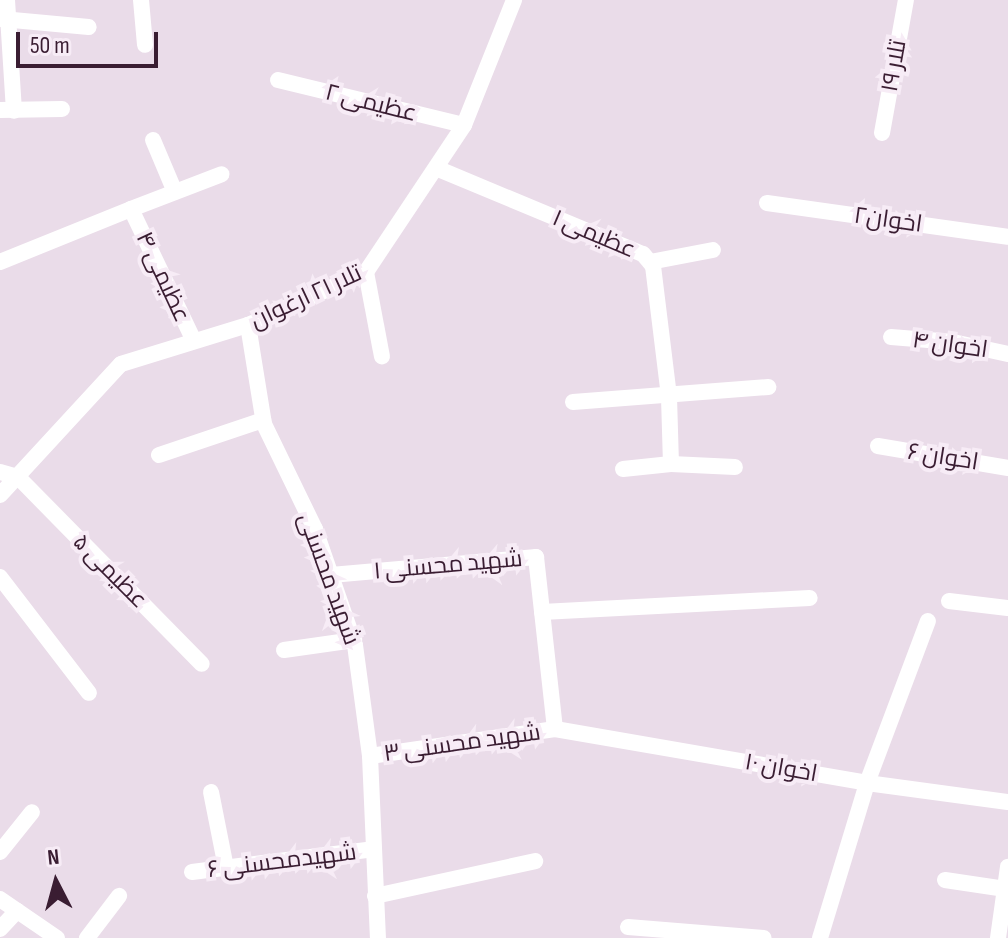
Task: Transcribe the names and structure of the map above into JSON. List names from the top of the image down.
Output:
{
  "streets": {
    "street": [
      "تلار ۱۹",
      "عظیمی ۲",
      "اخوان۲",
      "عظیمی ۱",
      "عظیمی ۴",
      "تلار ۲۱ ارغوان",
      "اخوان ۴",
      "اخوان ۶",
      "شهید محسنی ۱",
      "عظیمی ۵",
      "شهید محسنی",
      "شهید محسنی ۳",
      "اخوان ۱۰",
      "شهیدمحسنی ۶"
    ]
  },
  "crossings": [
    ["عظیمی ۲", "تلار ۲۱ ارغوان"],
    ["عظیمی ۱", "تلار ۲۱ ارغوان"],
    ["عظیمی ۴", "تلار ۲۱ ارغوان"],
    ["تلار ۲۱ ارغوان", "عظیمی ۵"],
    ["تلار ۲۱ ارغوان", "شهید محسنی"],
    ["شهید محسنی ۱", "شهید محسنی"],
    ["شهید محسنی ۱", "شهید محسنی ۳"],
    ["شهید محسنی ۱", "اخوان ۱۰"],
    ["شهید محسنی", "شهید محسنی ۳"],
    ["شهید محسنی", "شهیدمحسنی ۶"],
    ["شهید محسنی ۳", "اخوان ۱۰"]
  ],
  "scale_bar": "50 m",
  "north": "top"
}
